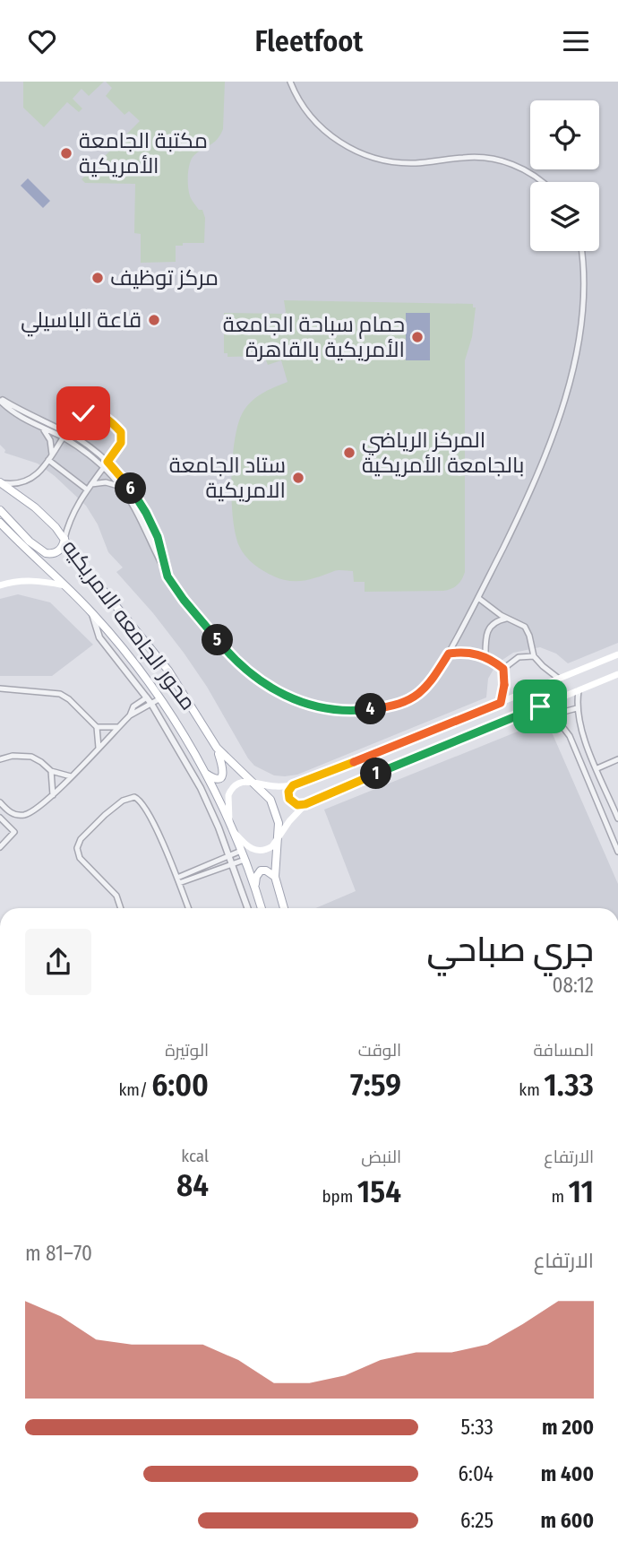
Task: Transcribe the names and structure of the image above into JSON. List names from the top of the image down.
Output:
{
  "streets": {
    "main road": ["محور الجامعه الامريكيه"]
  },
  "places": [
    "مكتبة الجامعة الأمريكية",
    "مركز توظيف",
    "قاعة الباسيلي",
    "حمام سباحة الجامعة الأمريكية بالقاهرة",
    "المركز الرياضي بالجامعة الأمريكية",
    "ستاد الجامعة الامريكية"
  ],
  "page": {
    "header": "Fleetfoot",
    "pins": [
      "6",
      "5",
      "4",
      "1"
    ],
    "heading": ["جري صباحي", "08:12"],
    "stats": [
      ["المسافة", "1.33 km"],
      ["الوقت", "7:59"],
      ["الوتيرة", "6:00 /km"],
      ["الارتفاع", "11 m"],
      ["النبض", "154 bpm"],
      ["kcal", "84"]
    ],
    "chart": ["الارتفاع", "70–81 m"],
    "list": [
      {
        "name": "200 m",
        "note": "5:33"
      },
      {
        "name": "400 m",
        "note": "6:04"
      },
      {
        "name": "600 m",
        "note": "6:25"
      }
    ]
  }
}
